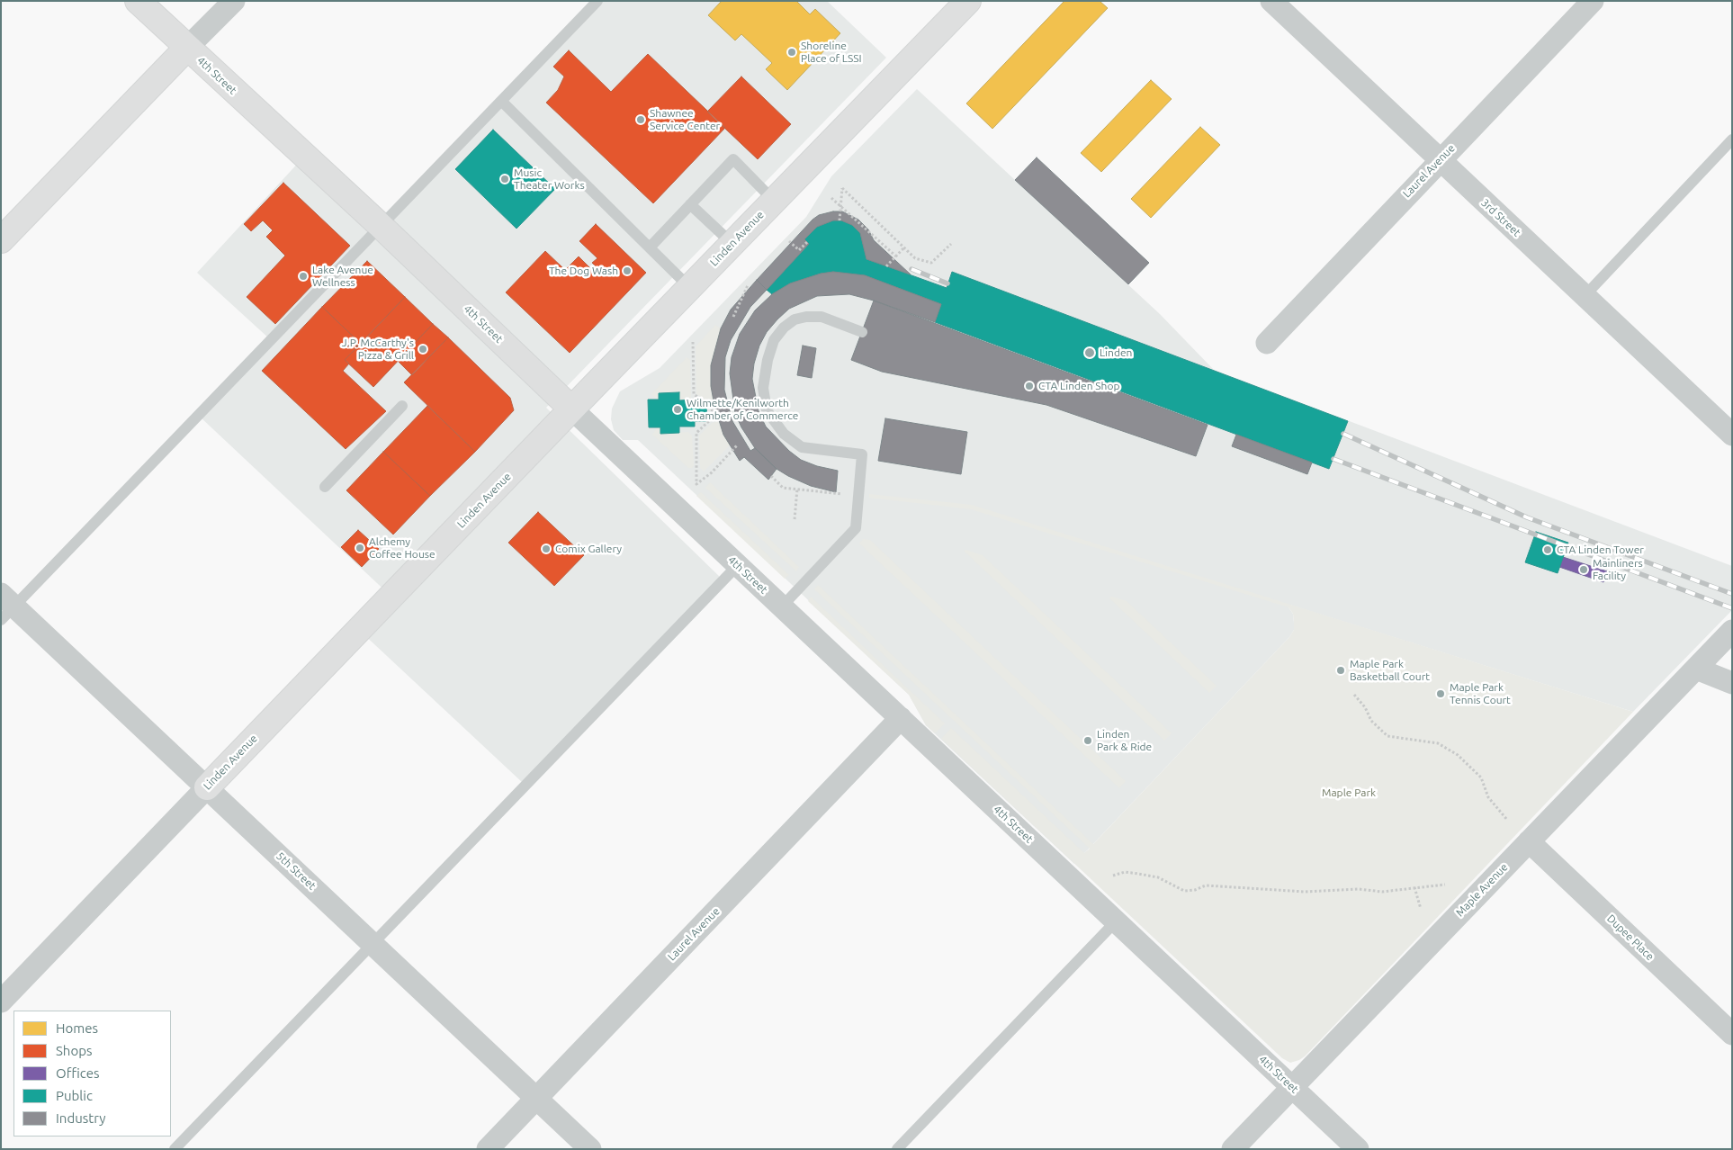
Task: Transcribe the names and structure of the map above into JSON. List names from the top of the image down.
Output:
{
  "streets": {
    "street": [
      "4th Street",
      "Laurel Avenue",
      "3rd Street",
      "Linden Avenue",
      "5th Street",
      "Maple Avenue",
      "Dupee Place"
    ]
  },
  "crossings": [
    ["4th Street", "Laurel Avenue"],
    ["4th Street", "Linden Avenue"],
    ["4th Street", "Maple Avenue"],
    ["Laurel Avenue", "3rd Street"],
    ["Laurel Avenue", "5th Street"],
    ["Linden Avenue", "5th Street"],
    ["Maple Avenue", "Dupee Place"]
  ],
  "parks": ["Maple Park"],
  "places": [
    "Shoreline Place of LSSI",
    "Shawnee Service Center",
    "Music Theater Works",
    "The Dog Wash",
    "Lake Avenue Wellness",
    "J.P. McCarthy's Pizza & Grill",
    "Linden",
    "CTA Linden Shop",
    "Wilmette/Kenilworth Chamber of Commerce",
    "Alchemy Coffee House",
    "Comix Gallery",
    "CTA Linden Tower",
    "Mainliners Facility",
    "Maple Park Basketball Court",
    "Maple Park Tennis Court",
    "Linden Park & Ride"
  ],
  "legend": [
    "Homes",
    "Shops",
    "Offices",
    "Public",
    "Industry"
  ]
}
